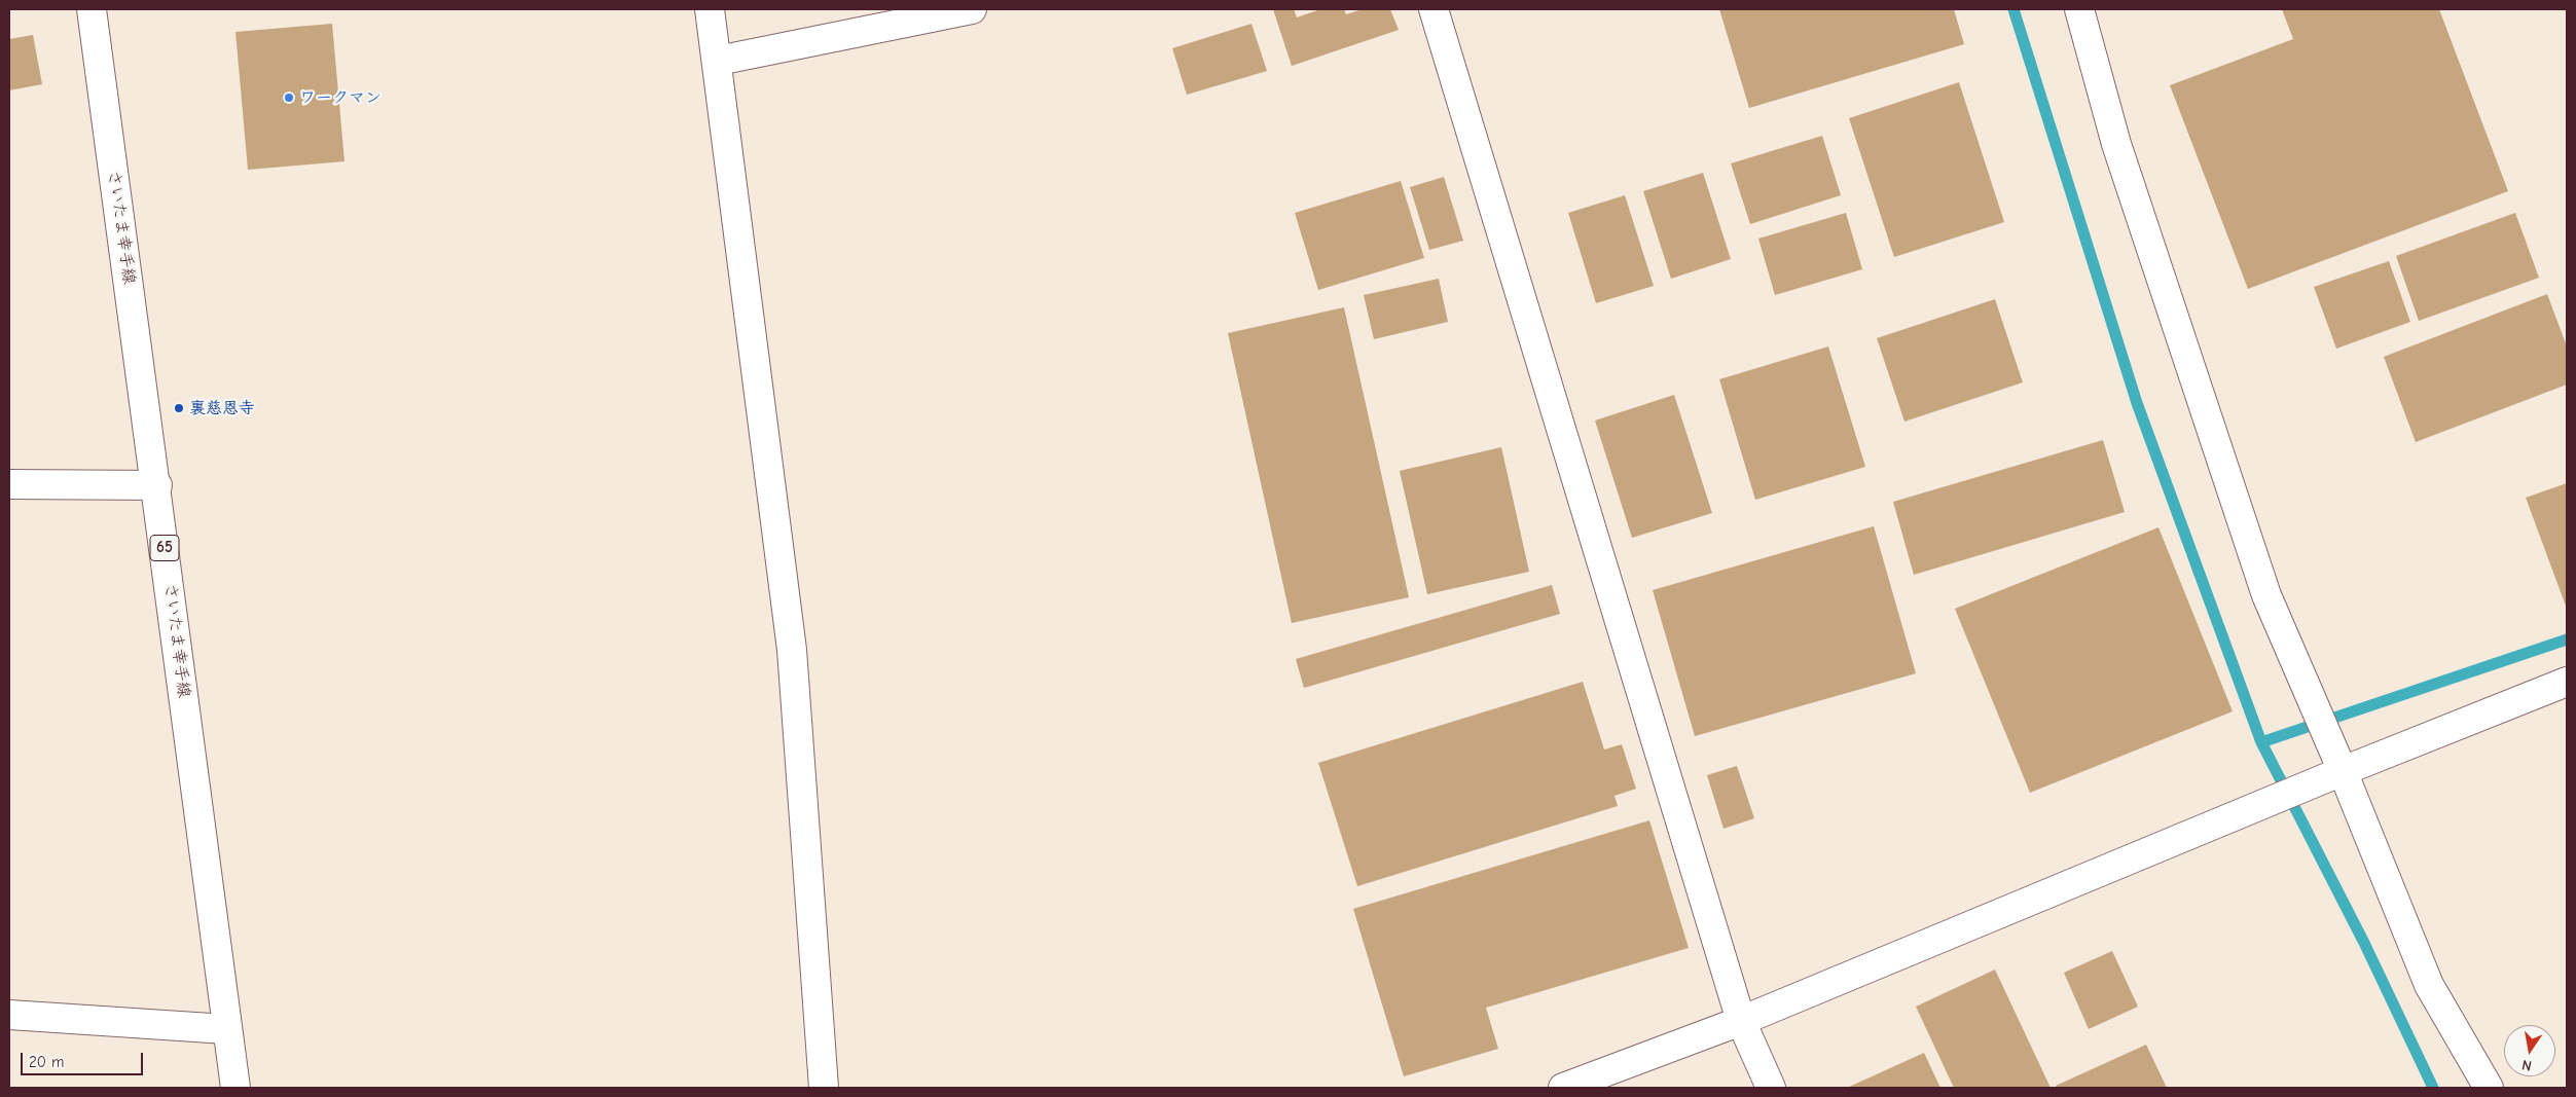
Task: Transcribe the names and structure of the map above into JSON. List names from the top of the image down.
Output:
{
  "streets": {
    "street": ["さいたま幸手線", "65"]
  },
  "places": ["ワークマン", "裏慈恩寺"],
  "scale_bar": "20 m",
  "north": "bottom"
}
